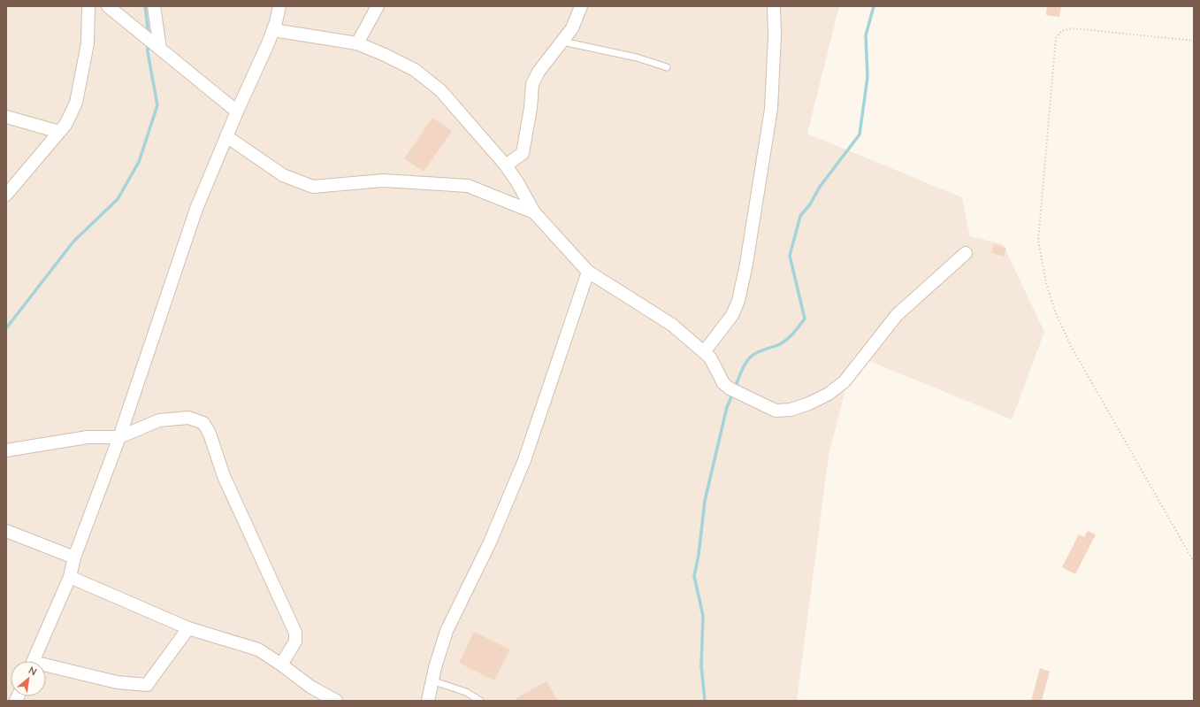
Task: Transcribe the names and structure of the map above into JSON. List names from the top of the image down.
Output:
{
  "north": "top right"
}
